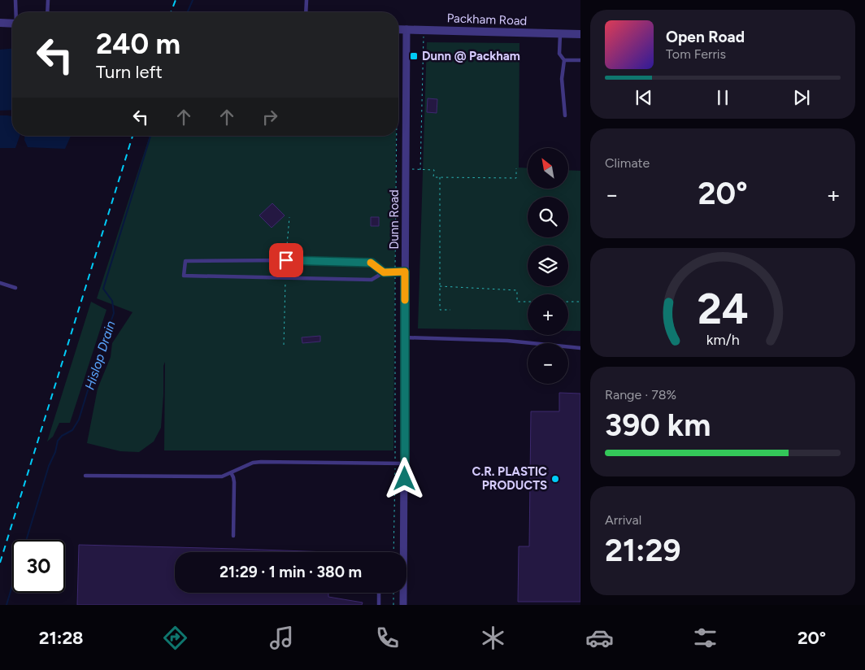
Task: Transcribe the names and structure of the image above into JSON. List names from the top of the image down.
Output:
{
  "streets": {
    "street": ["Packham Road", "Dunn Road"]
  },
  "crossings": [
    ["Packham Road", "Dunn Road"]
  ],
  "water": ["Hislop Drain"],
  "places": {
    "transit": ["Dunn @ Packham"],
    "other": ["C.R. PLASTIC PRODUCTS"]
  },
  "north": "top left",
  "page": {
    "turn": ["240 m", "Turn left"],
    "song": ["Open Road", "Tom Ferris"],
    "tile": [
      "Climate",
      ["Range · 78%", "390 km"],
      ["Arrival", "21:29"]
    ],
    "map_buttons": ["+", "−"],
    "heat": ["−", "20°", "+"],
    "limit": "30",
    "trip": "21:29 · 1 min · 380 m",
    "tabs": ["21:28", "20°"],
    "gauge": ["24", "km/h"]
  }
}
